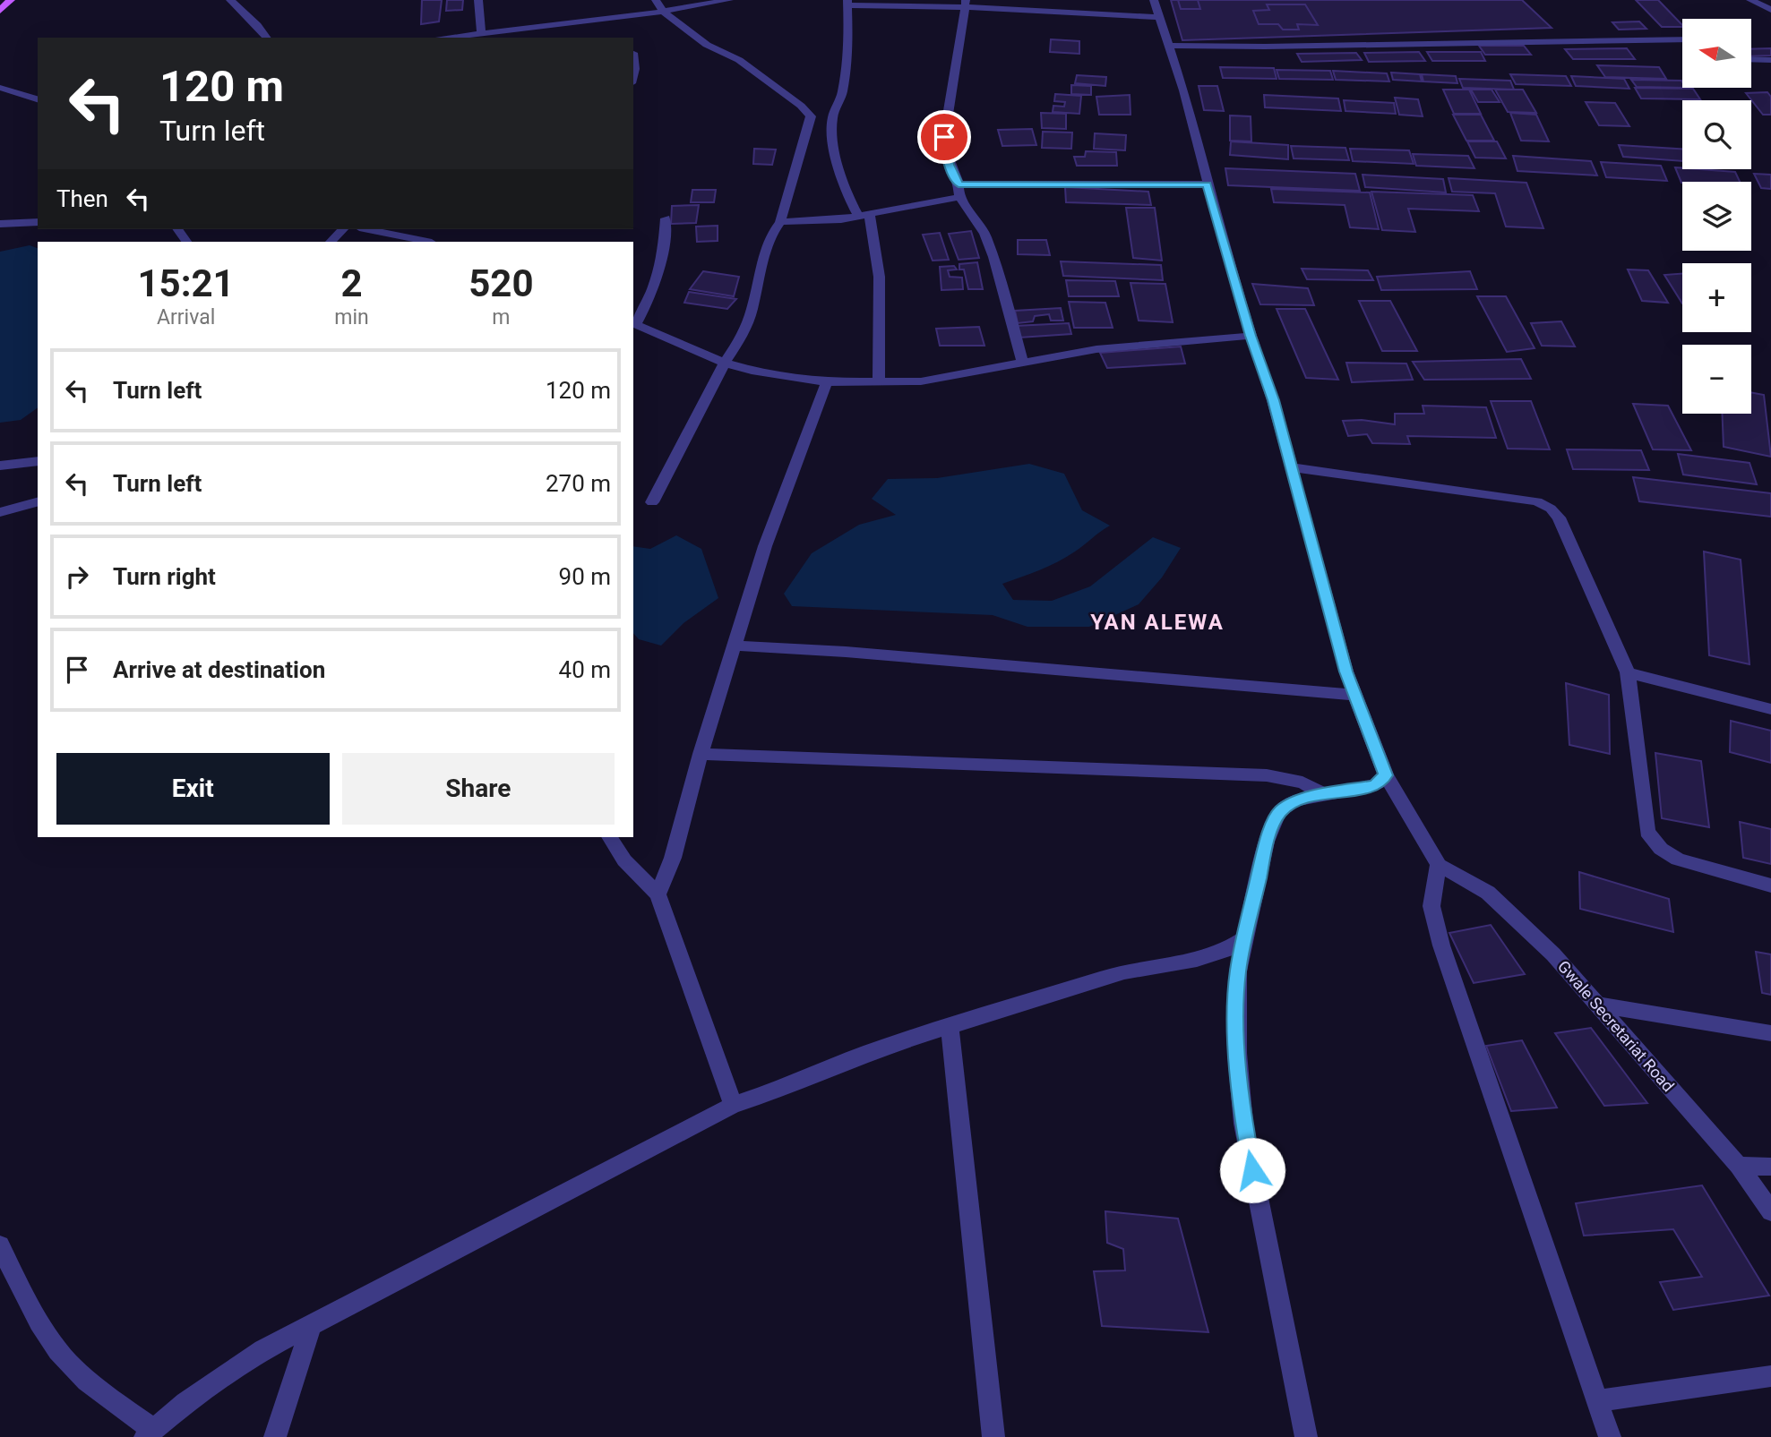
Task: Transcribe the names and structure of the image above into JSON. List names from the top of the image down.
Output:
{
  "streets": {
    "street": ["Gwale Secretariat Road"]
  },
  "districts": ["YAN ALEWA"],
  "north": "left",
  "page": {
    "map_buttons": ["+", "−"],
    "turn": ["120 m", "Turn left"],
    "then": "Then",
    "eta": [
      "15:21",
      "Arrival",
      "2",
      "min",
      "520",
      "m"
    ],
    "list": [
      {
        "name": "Turn left",
        "value": "120 m"
      },
      {
        "name": "Turn left",
        "value": "270 m"
      },
      {
        "name": "Turn right",
        "value": "90 m"
      },
      {
        "name": "Arrive at destination",
        "value": "40 m"
      }
    ],
    "buttons": ["Exit", "Share"]
  }
}
